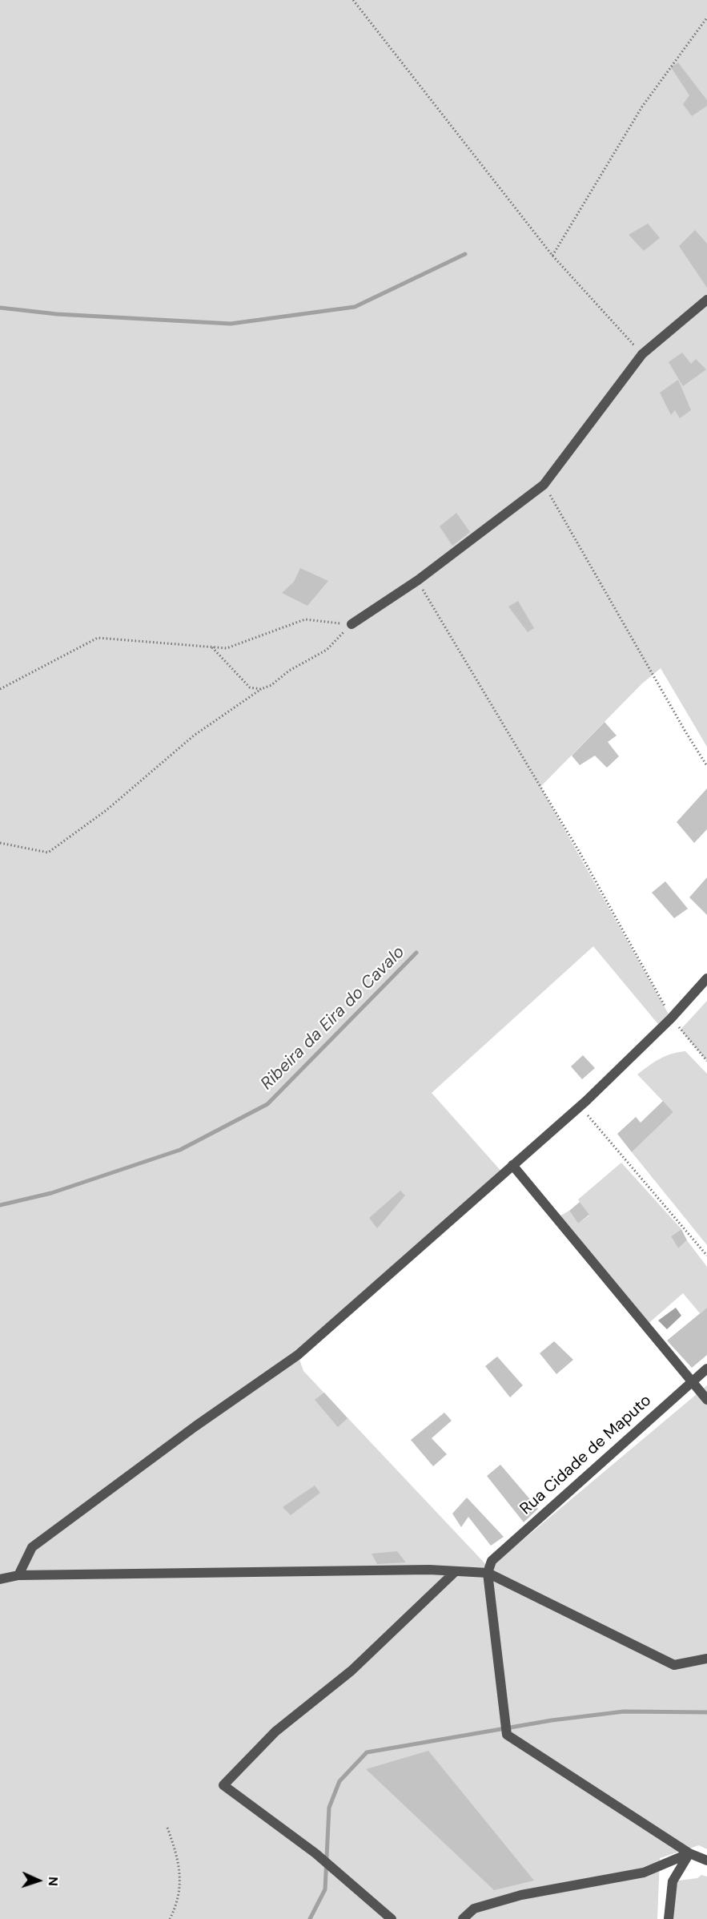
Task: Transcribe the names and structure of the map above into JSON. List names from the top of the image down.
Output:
{
  "streets": {
    "street": ["Rua Cidade de Maputo"]
  },
  "water": ["Ribeira da Eira do Cavalo"],
  "north": "right"
}
